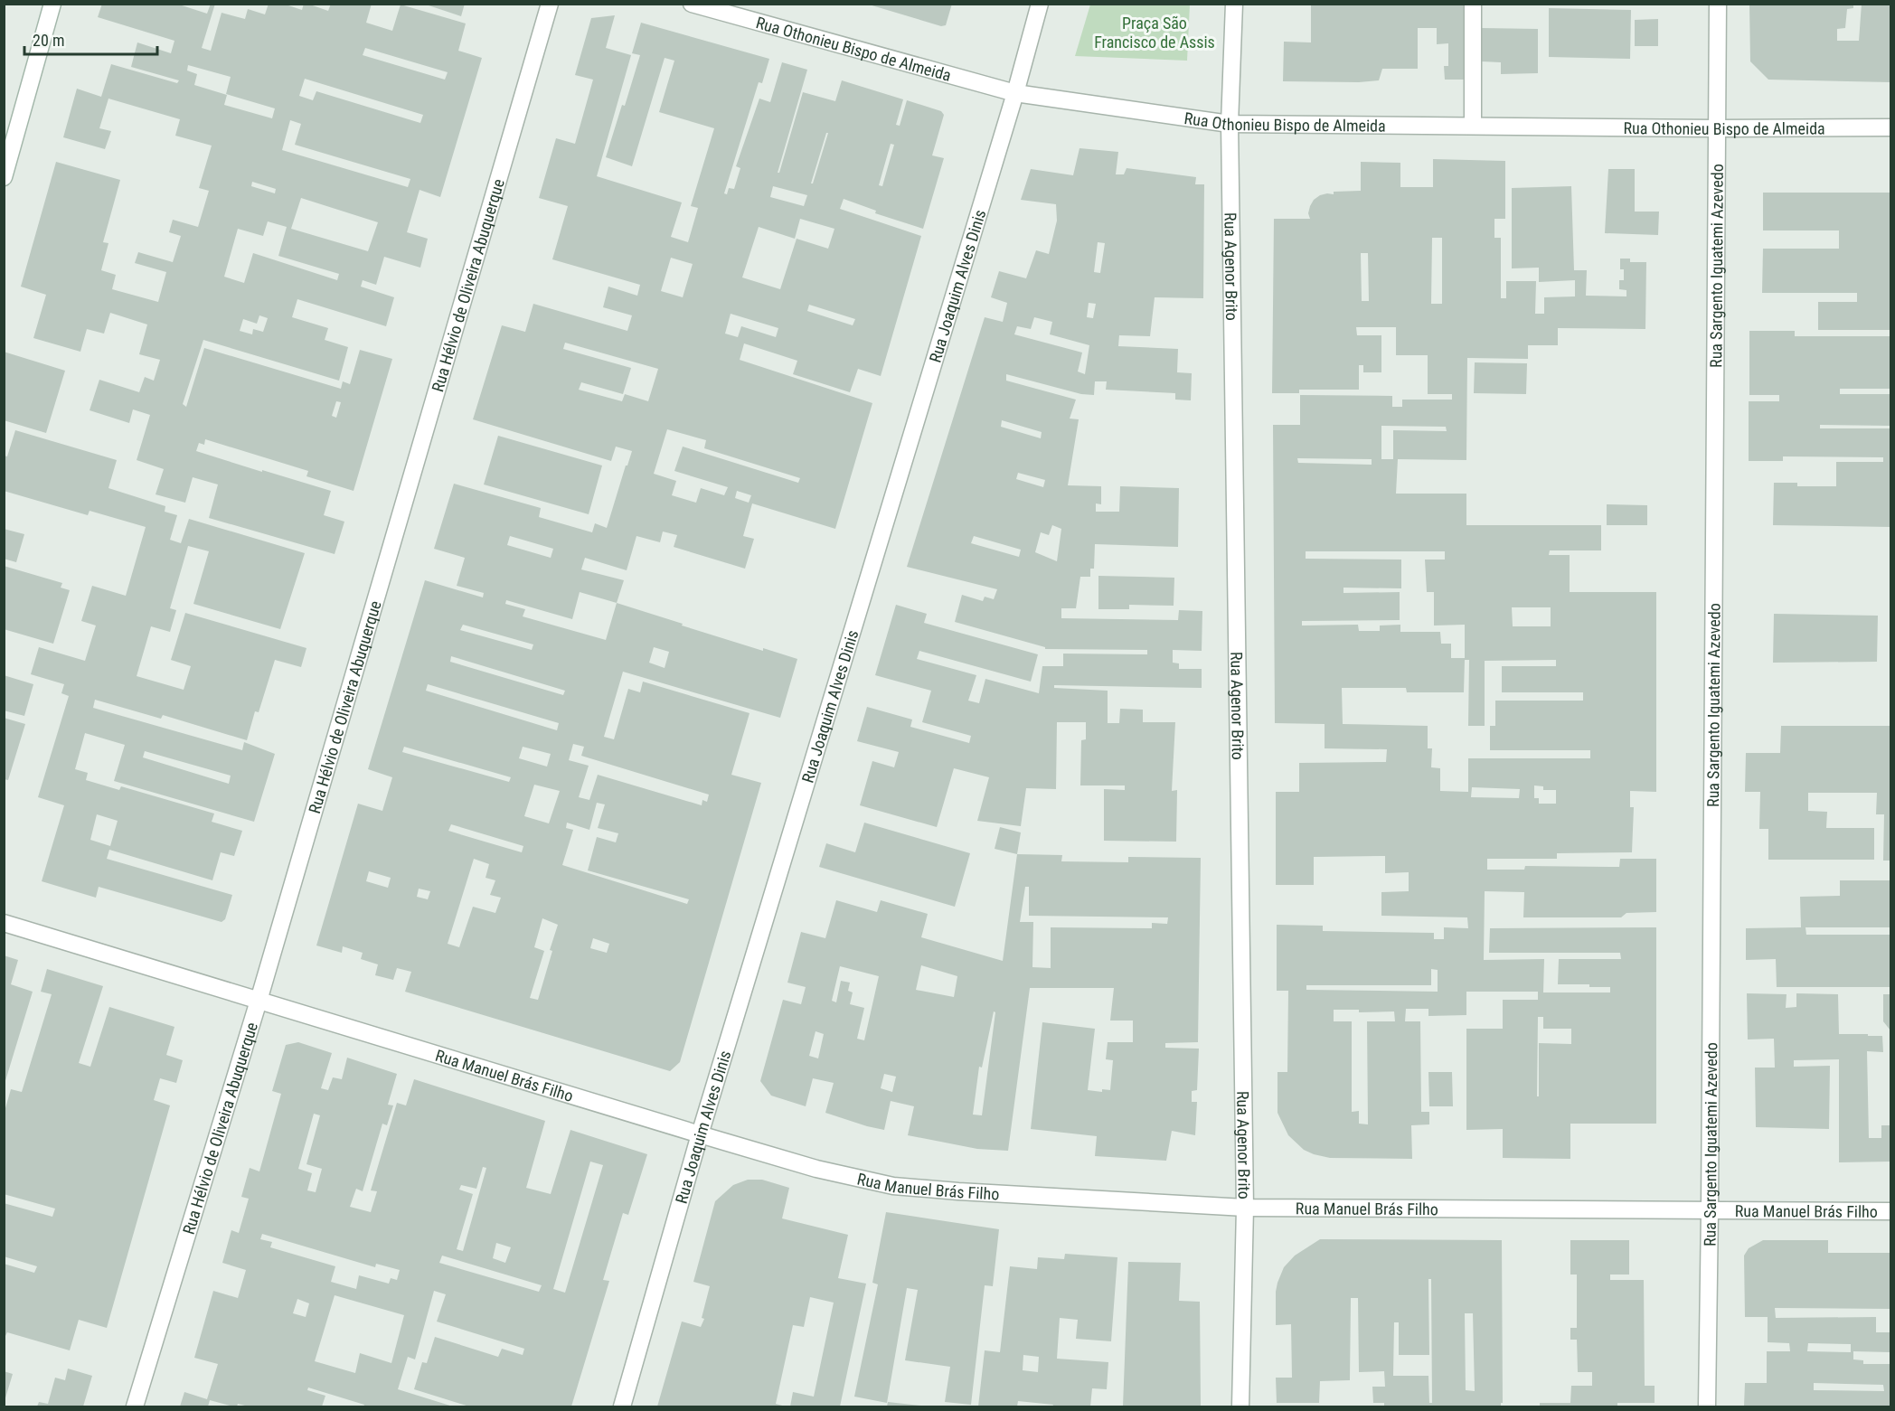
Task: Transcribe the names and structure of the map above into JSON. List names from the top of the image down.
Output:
{
  "streets": {
    "street": [
      "Rua Othonieu Bispo de Almeida",
      "Rua Agenor Brito",
      "Rua Sargento Iguatemi Azevedo",
      "Rua Hélvio de Oliveira Abuquerque",
      "Rua Joaquim Alves Dinis",
      "Rua Manuel Brás Filho"
    ]
  },
  "crossings": [
    ["Rua Othonieu Bispo de Almeida", "Rua Agenor Brito"],
    ["Rua Othonieu Bispo de Almeida", "Rua Sargento Iguatemi Azevedo"],
    ["Rua Othonieu Bispo de Almeida", "Rua Joaquim Alves Dinis"],
    ["Rua Agenor Brito", "Rua Manuel Brás Filho"],
    ["Rua Sargento Iguatemi Azevedo", "Rua Manuel Brás Filho"],
    ["Rua Hélvio de Oliveira Abuquerque", "Rua Manuel Brás Filho"],
    ["Rua Joaquim Alves Dinis", "Rua Manuel Brás Filho"]
  ],
  "parks": ["Praça São Francisco de Assis"],
  "scale_bar": "20 m"
}
